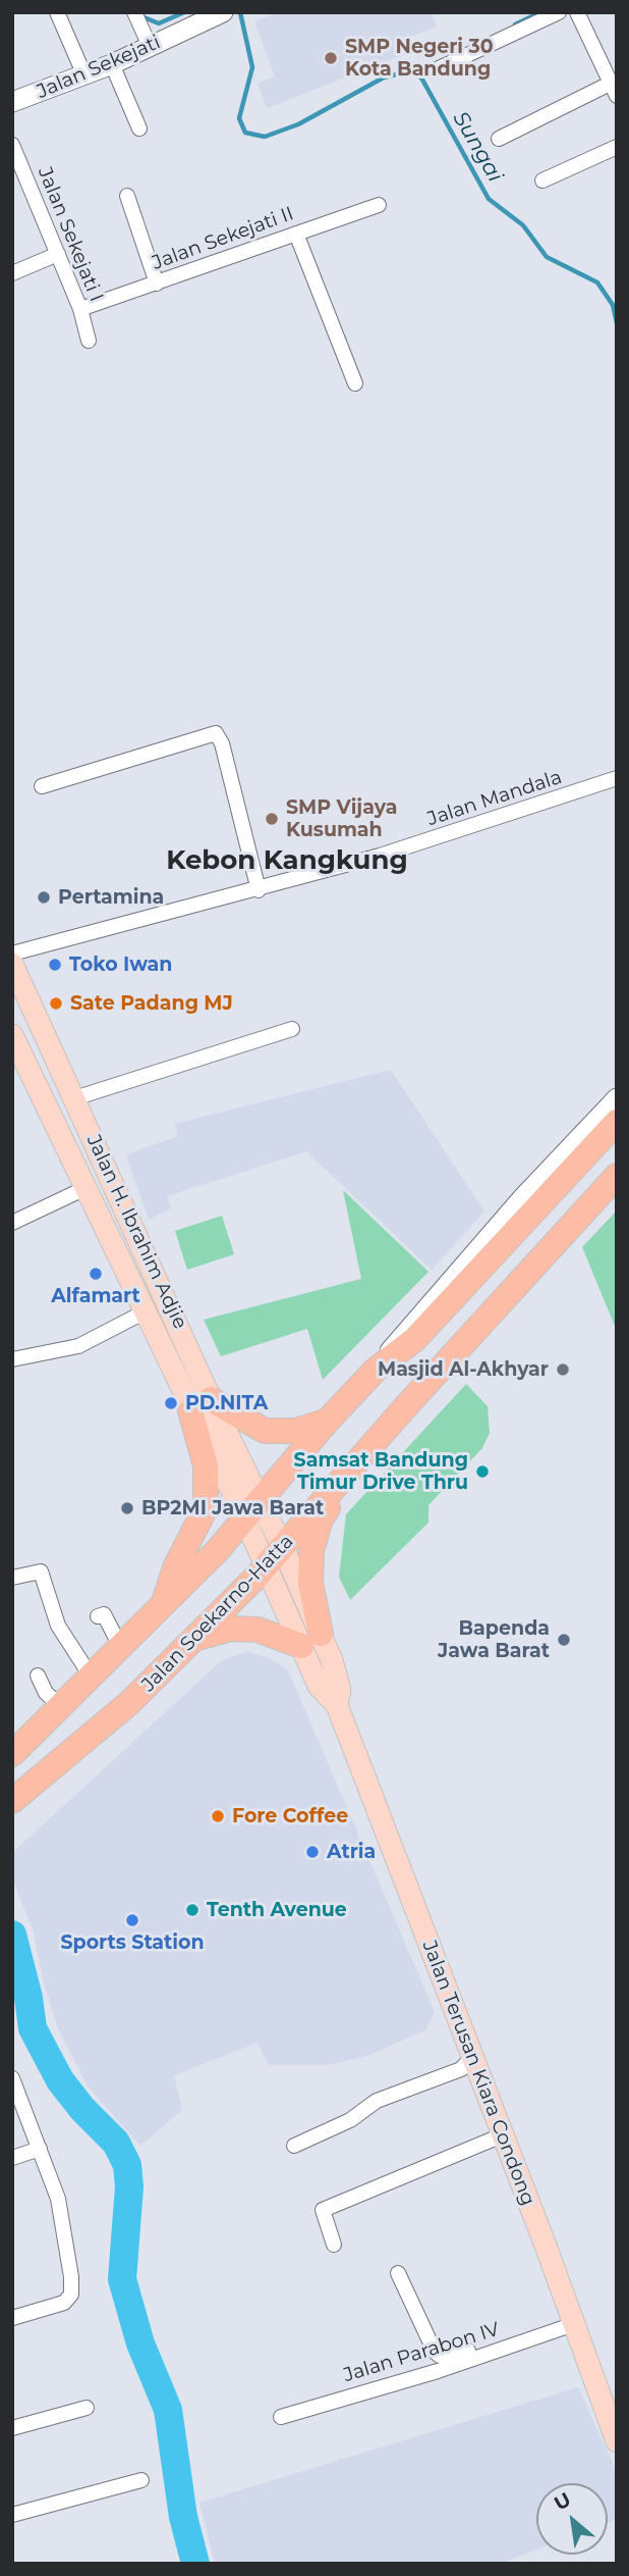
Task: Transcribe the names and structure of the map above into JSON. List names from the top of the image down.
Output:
{
  "streets": {
    "highway": ["Jalan Soekarno-Hatta"],
    "main road": ["Jalan Sekejati", "Jalan H. Ibrahim Adjie", "Jalan Terusan Kiara Condong"],
    "street": [
      "Jalan Sekejati I",
      "Jalan Sekejati II",
      "Jalan Mandala",
      "Jalan Parabon IV"
    ]
  },
  "crossings": [
    ["Jalan Sekejati I", "Jalan Sekejati II"],
    ["Jalan H. Ibrahim Adjie", "Jalan Soekarno-Hatta"],
    ["Jalan H. Ibrahim Adjie", "Jalan Terusan Kiara Condong"],
    ["Jalan Soekarno-Hatta", "Jalan Terusan Kiara Condong"],
    ["Jalan Terusan Kiara Condong", "Jalan Parabon IV"]
  ],
  "districts": ["Kebon Kangkung"],
  "water": ["Sungai"],
  "places": [
    "SMP Negeri 30 Kota Bandung",
    "SMP Vijaya Kusumah",
    "Pertamina",
    "Toko Iwan",
    "Sate Padang MJ",
    "Alfamart",
    "Masjid Al-Akhyar",
    "PD.NITA",
    "Samsat Bandung Timur Drive Thru",
    "BP2MI Jawa Barat",
    "Bapenda Jawa Barat",
    "Fore Coffee",
    "Atria",
    "Tenth Avenue",
    "Sports Station"
  ],
  "north": "top left"
}
